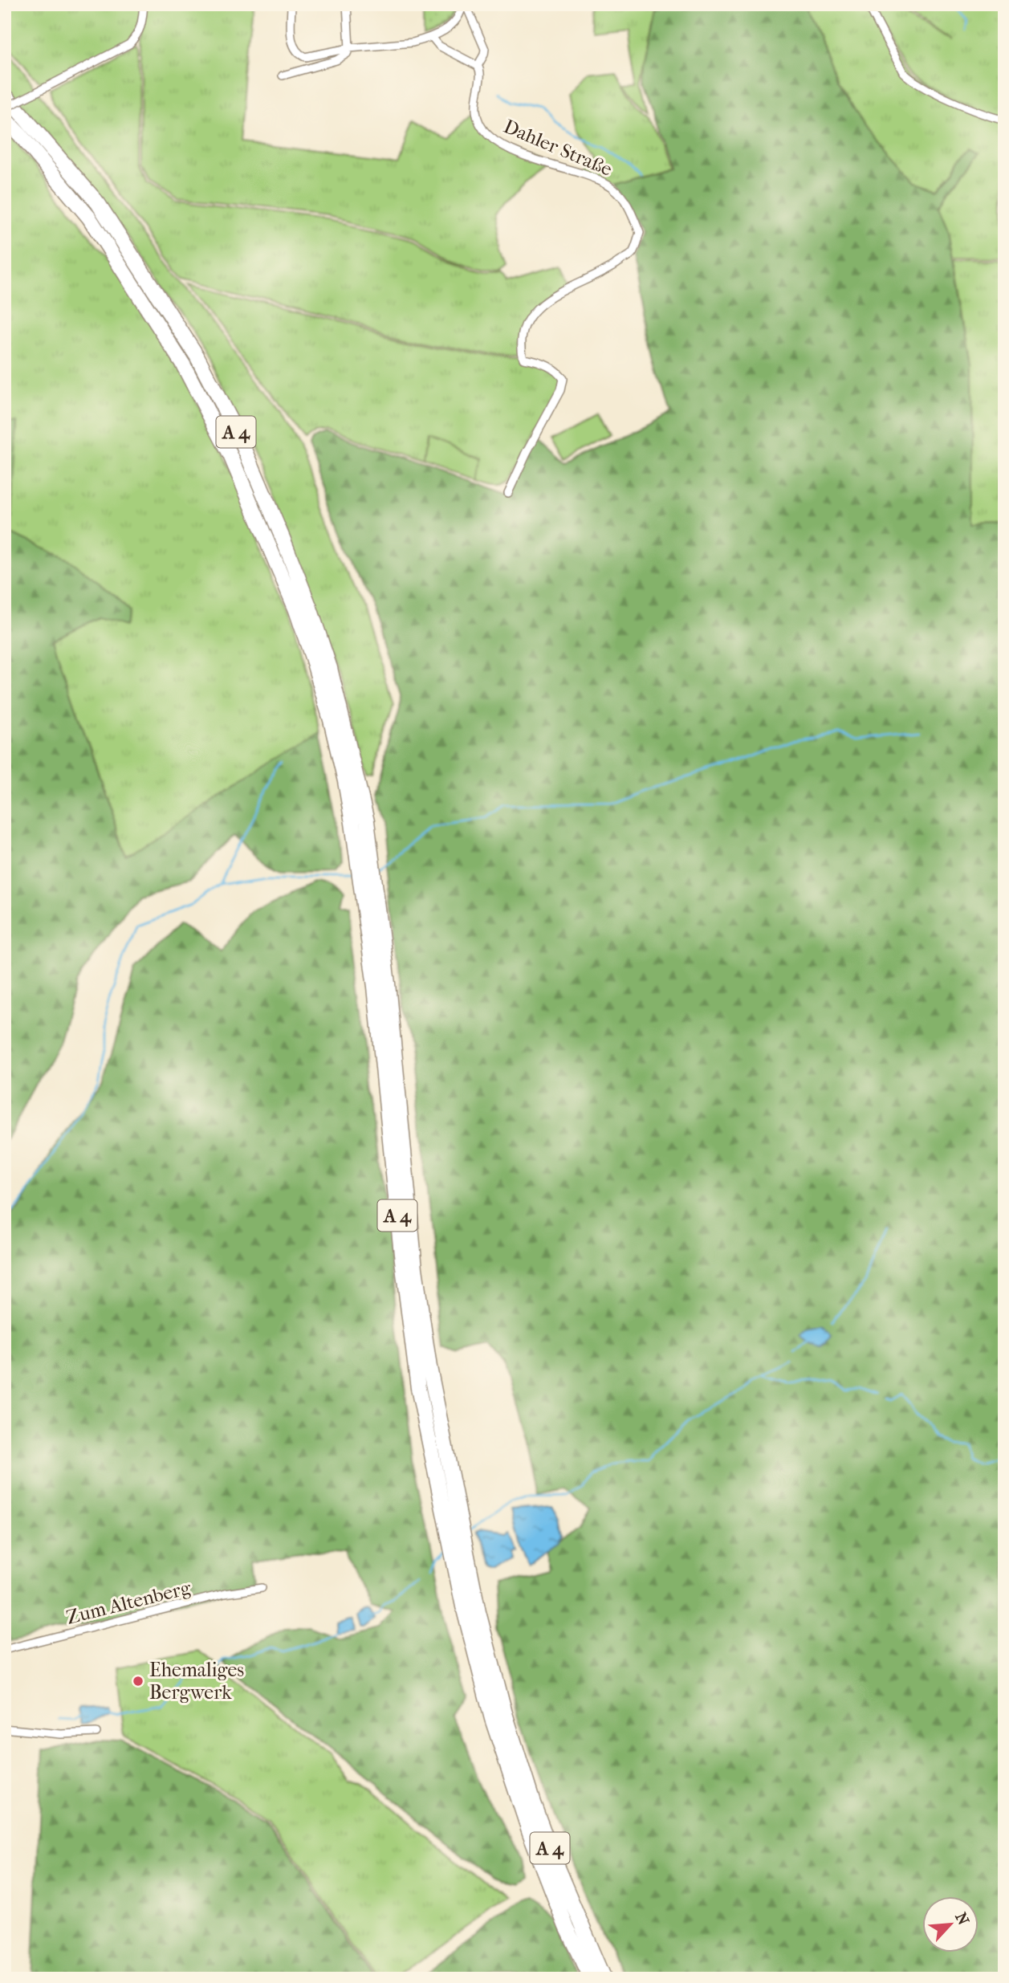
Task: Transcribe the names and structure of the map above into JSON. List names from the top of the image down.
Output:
{
  "streets": {
    "highway": ["A 4"],
    "street": ["Dahler Straße", "Zum Altenberg"]
  },
  "places": ["Ehemaliges Bergwerk"],
  "north": "top right"
}
